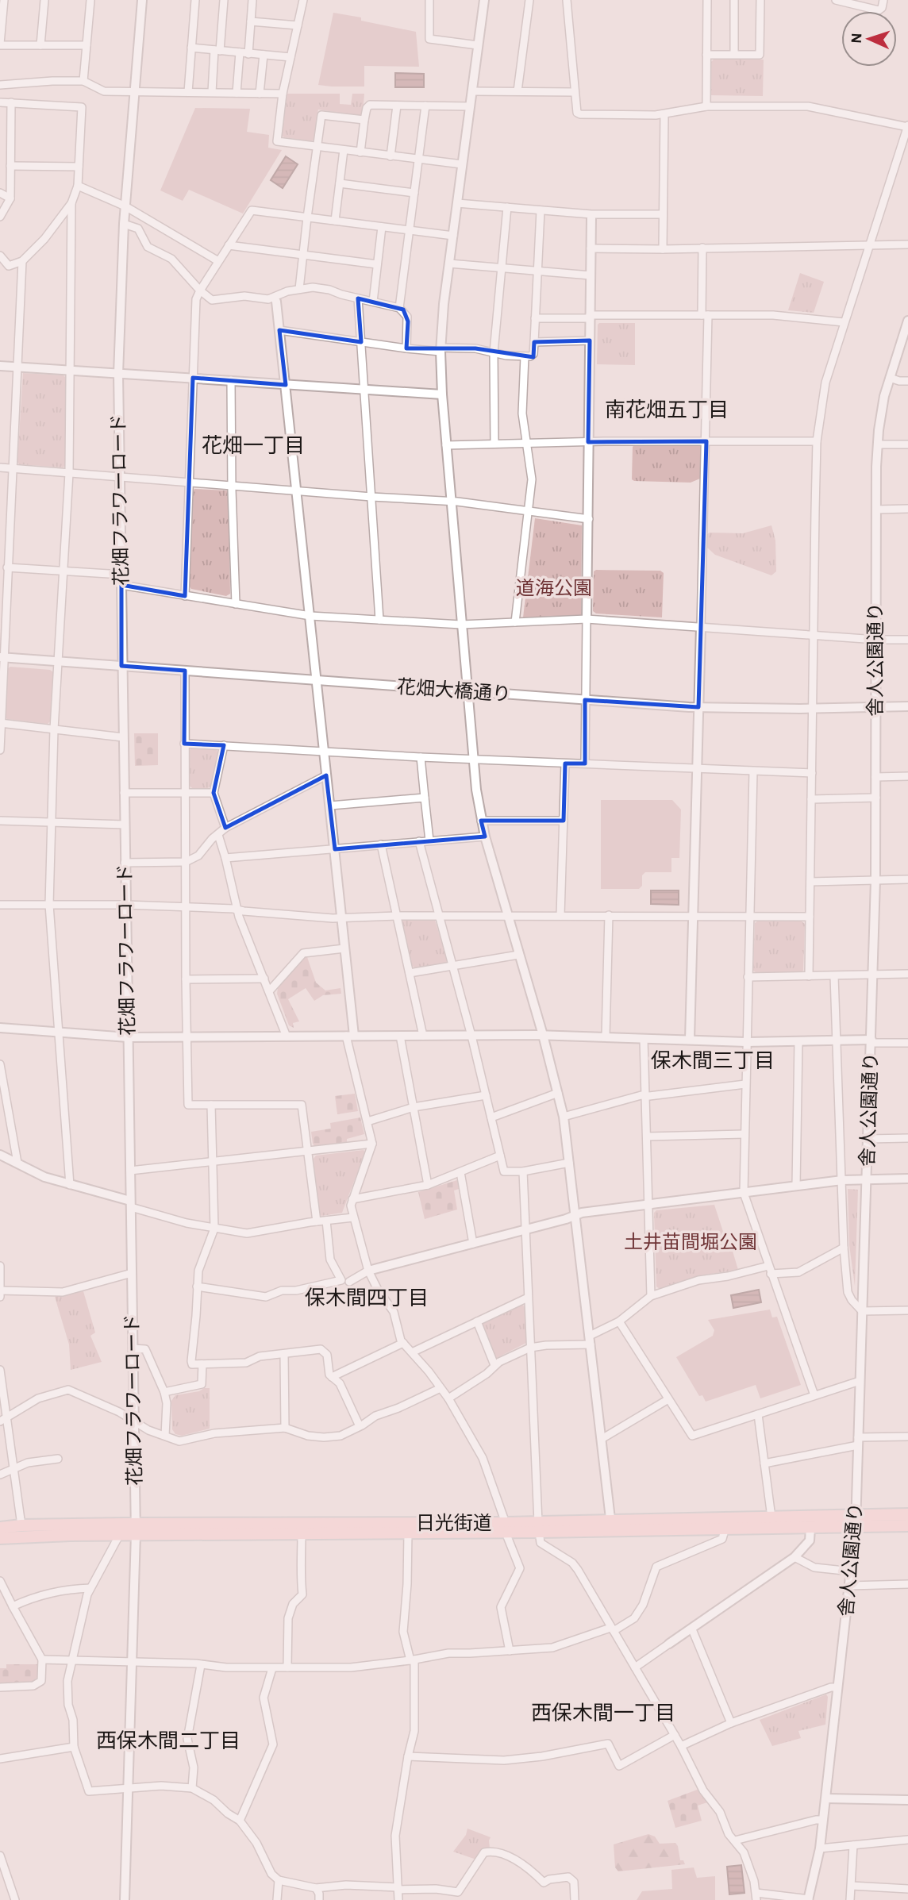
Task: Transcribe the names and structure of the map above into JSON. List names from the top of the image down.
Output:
{
  "streets": {
    "highway": ["日光街道"],
    "street": ["花畑フラワーロード", "舎人公園通り", "花畑大橋通り"]
  },
  "crossings": [
    ["花畑フラワーロード", "花畑大橋通り"],
    ["花畑フラワーロード", "日光街道"],
    ["舎人公園通り", "花畑大橋通り"],
    ["舎人公園通り", "日光街道"]
  ],
  "districts": [
    "南花畑五丁目",
    "花畑一丁目",
    "保木間三丁目",
    "保木間四丁目",
    "西保木間一丁目",
    "西保木間二丁目"
  ],
  "parks": ["道海公園", "土井苗間堀公園"],
  "north": "left"
}
